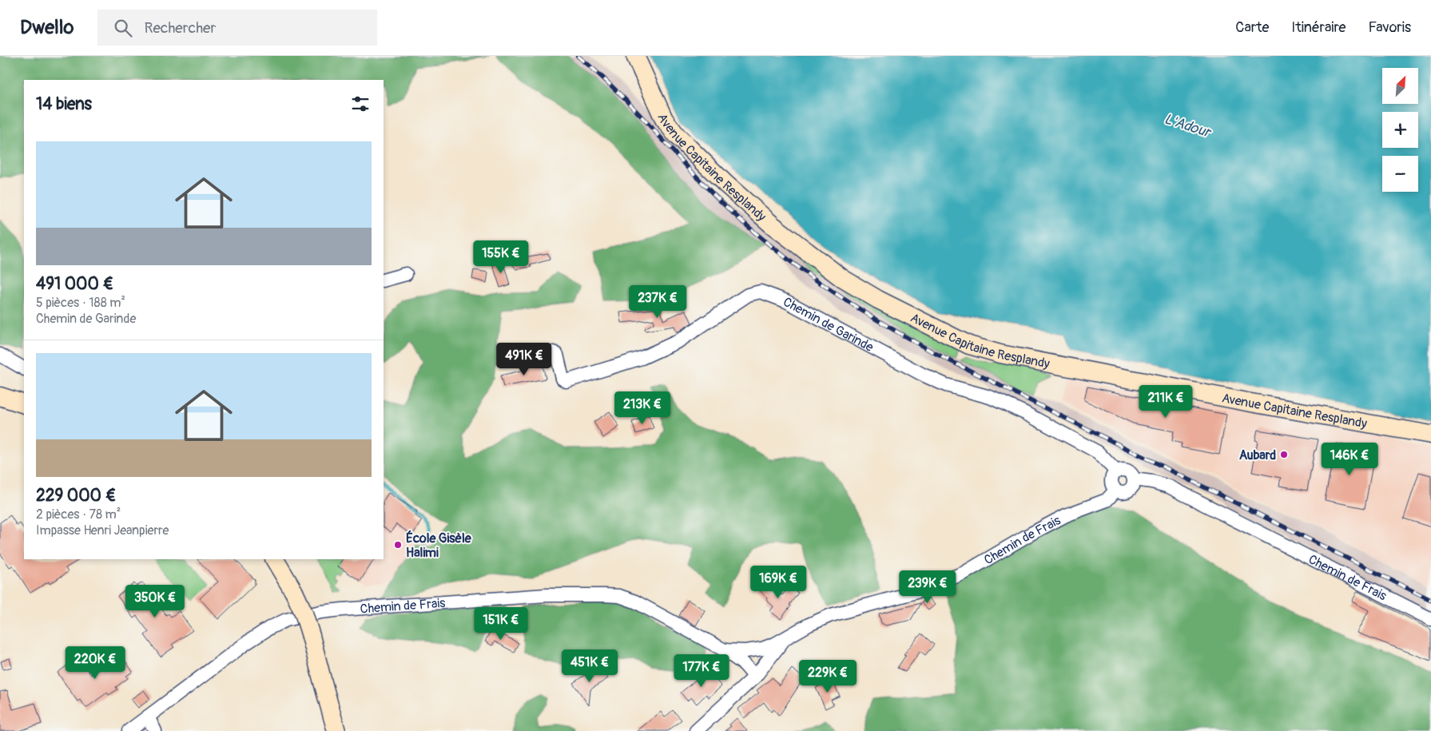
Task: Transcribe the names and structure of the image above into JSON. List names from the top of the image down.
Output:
{
  "streets": {
    "main road": ["Avenue Capitaine Resplandy"],
    "street": ["Chemin de Garinde", "Chemin de Frais"]
  },
  "crossings": [
    ["Chemin de Garinde", "Chemin de Frais"]
  ],
  "water": ["L'Adour"],
  "places": ["Aubard", "École Gisèle Halimi"],
  "north": "top right",
  "page": {
    "header": "Dwello",
    "search": "Rechercher",
    "nav": ["Carte", "Itinéraire", "Favoris"],
    "map_buttons": ["+", "−"],
    "heading": "14 biens",
    "list": [
      {
        "name": "491 000 €",
        "note": "5 pièces · 188 m² · Chemin de Garinde"
      },
      {
        "name": "229 000 €",
        "note": "2 pièces · 78 m² · Impasse Henri Jeanpierre"
      }
    ],
    "price": [
      "155K €",
      "237K €",
      "491K €",
      "211K €",
      "213K €",
      "146K €",
      "169K €",
      "239K €",
      "350K €",
      "151K €",
      "220K €",
      "451K €",
      "177K €",
      "229K €"
    ]
  }
}
